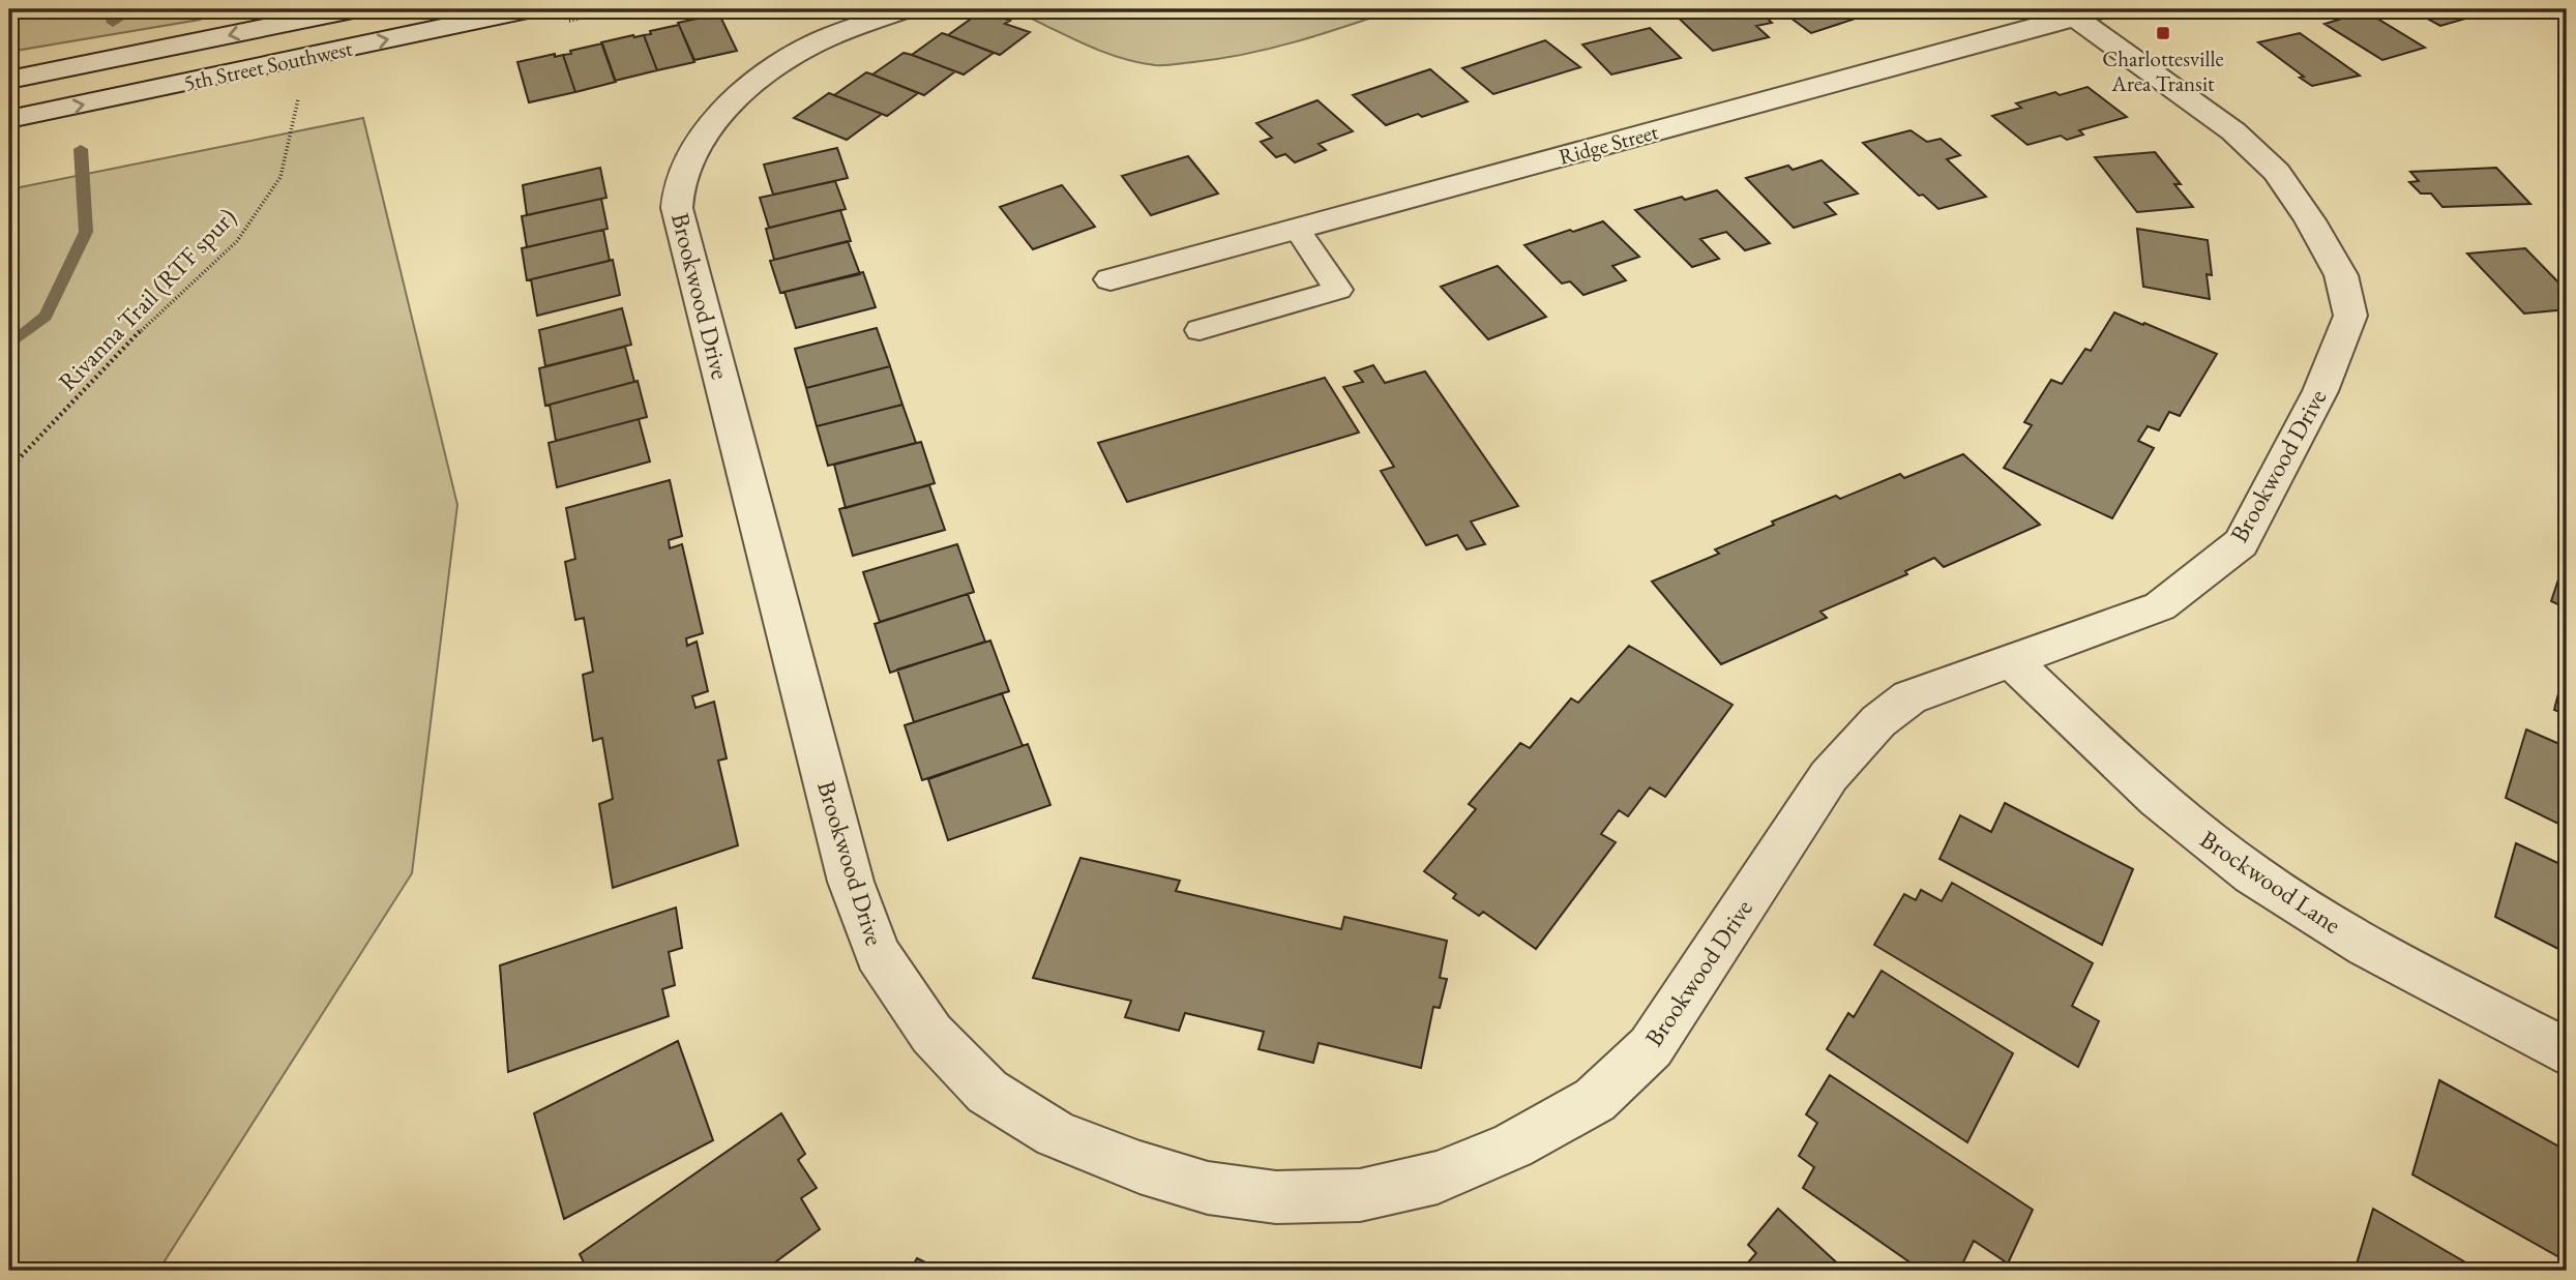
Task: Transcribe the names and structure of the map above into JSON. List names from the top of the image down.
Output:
{
  "streets": {
    "street": [
      "5th Street Southwest",
      "Ridge Street",
      "Brookwood Drive",
      "Brockwood Lane"
    ],
    "path": ["Rivanna Trail (RTF spur)"]
  },
  "crossings": [
    ["5th Street Southwest", "Rivanna Trail (RTF spur)"],
    ["Ridge Street", "Brookwood Drive"],
    ["Brookwood Drive", "Brockwood Lane"]
  ],
  "places": {
    "transit": ["Charlottesville Area Transit"]
  }
}
